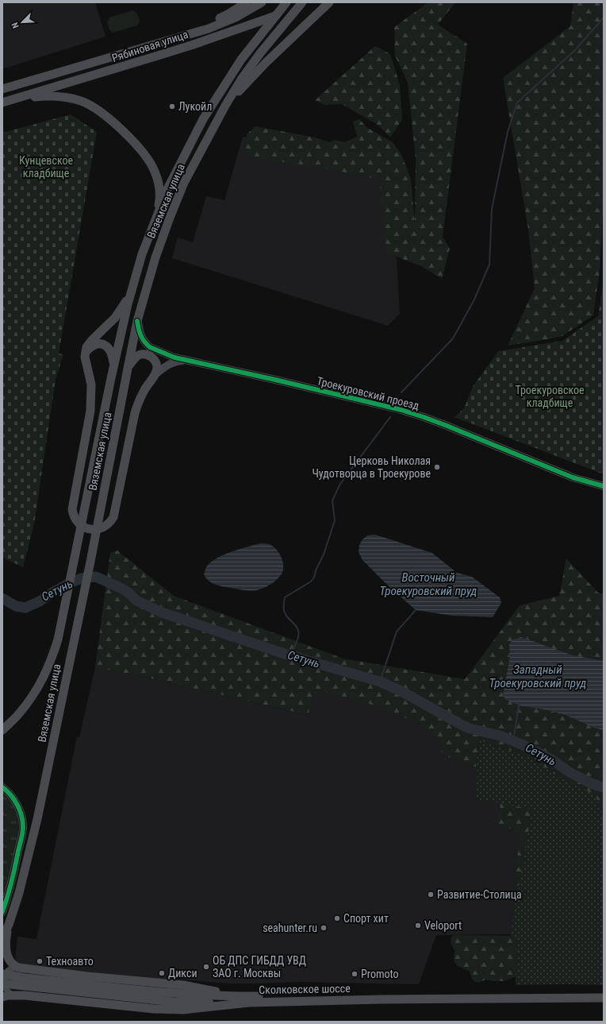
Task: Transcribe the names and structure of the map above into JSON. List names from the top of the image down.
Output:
{
  "streets": {
    "main road": ["Рябиновая улица", "Вяземская улица", "Сколковское шоссе"],
    "street": ["Троекуровский проезд"]
  },
  "crossings": [
    ["Рябиновая улица", "Вяземская улица"]
  ],
  "water": ["Восточный Троекуровский пруд", "Сетунь", "Западный Троекуровский пруд"],
  "parks": ["Кунцевское кладбище", "Троекуровское кладбище"],
  "places": [
    "Лукойл",
    "Церковь Николая Чудотворца в Троекурове",
    "Развитие-Столица",
    "Спорт хит",
    "Veloport",
    "seahunter.ru",
    "Техноавто",
    "ОБ ДПС ГИБДД УВД ЗАО г. Москвы",
    "Дикси",
    "Promoto"
  ],
  "north": "bottom left"
}
